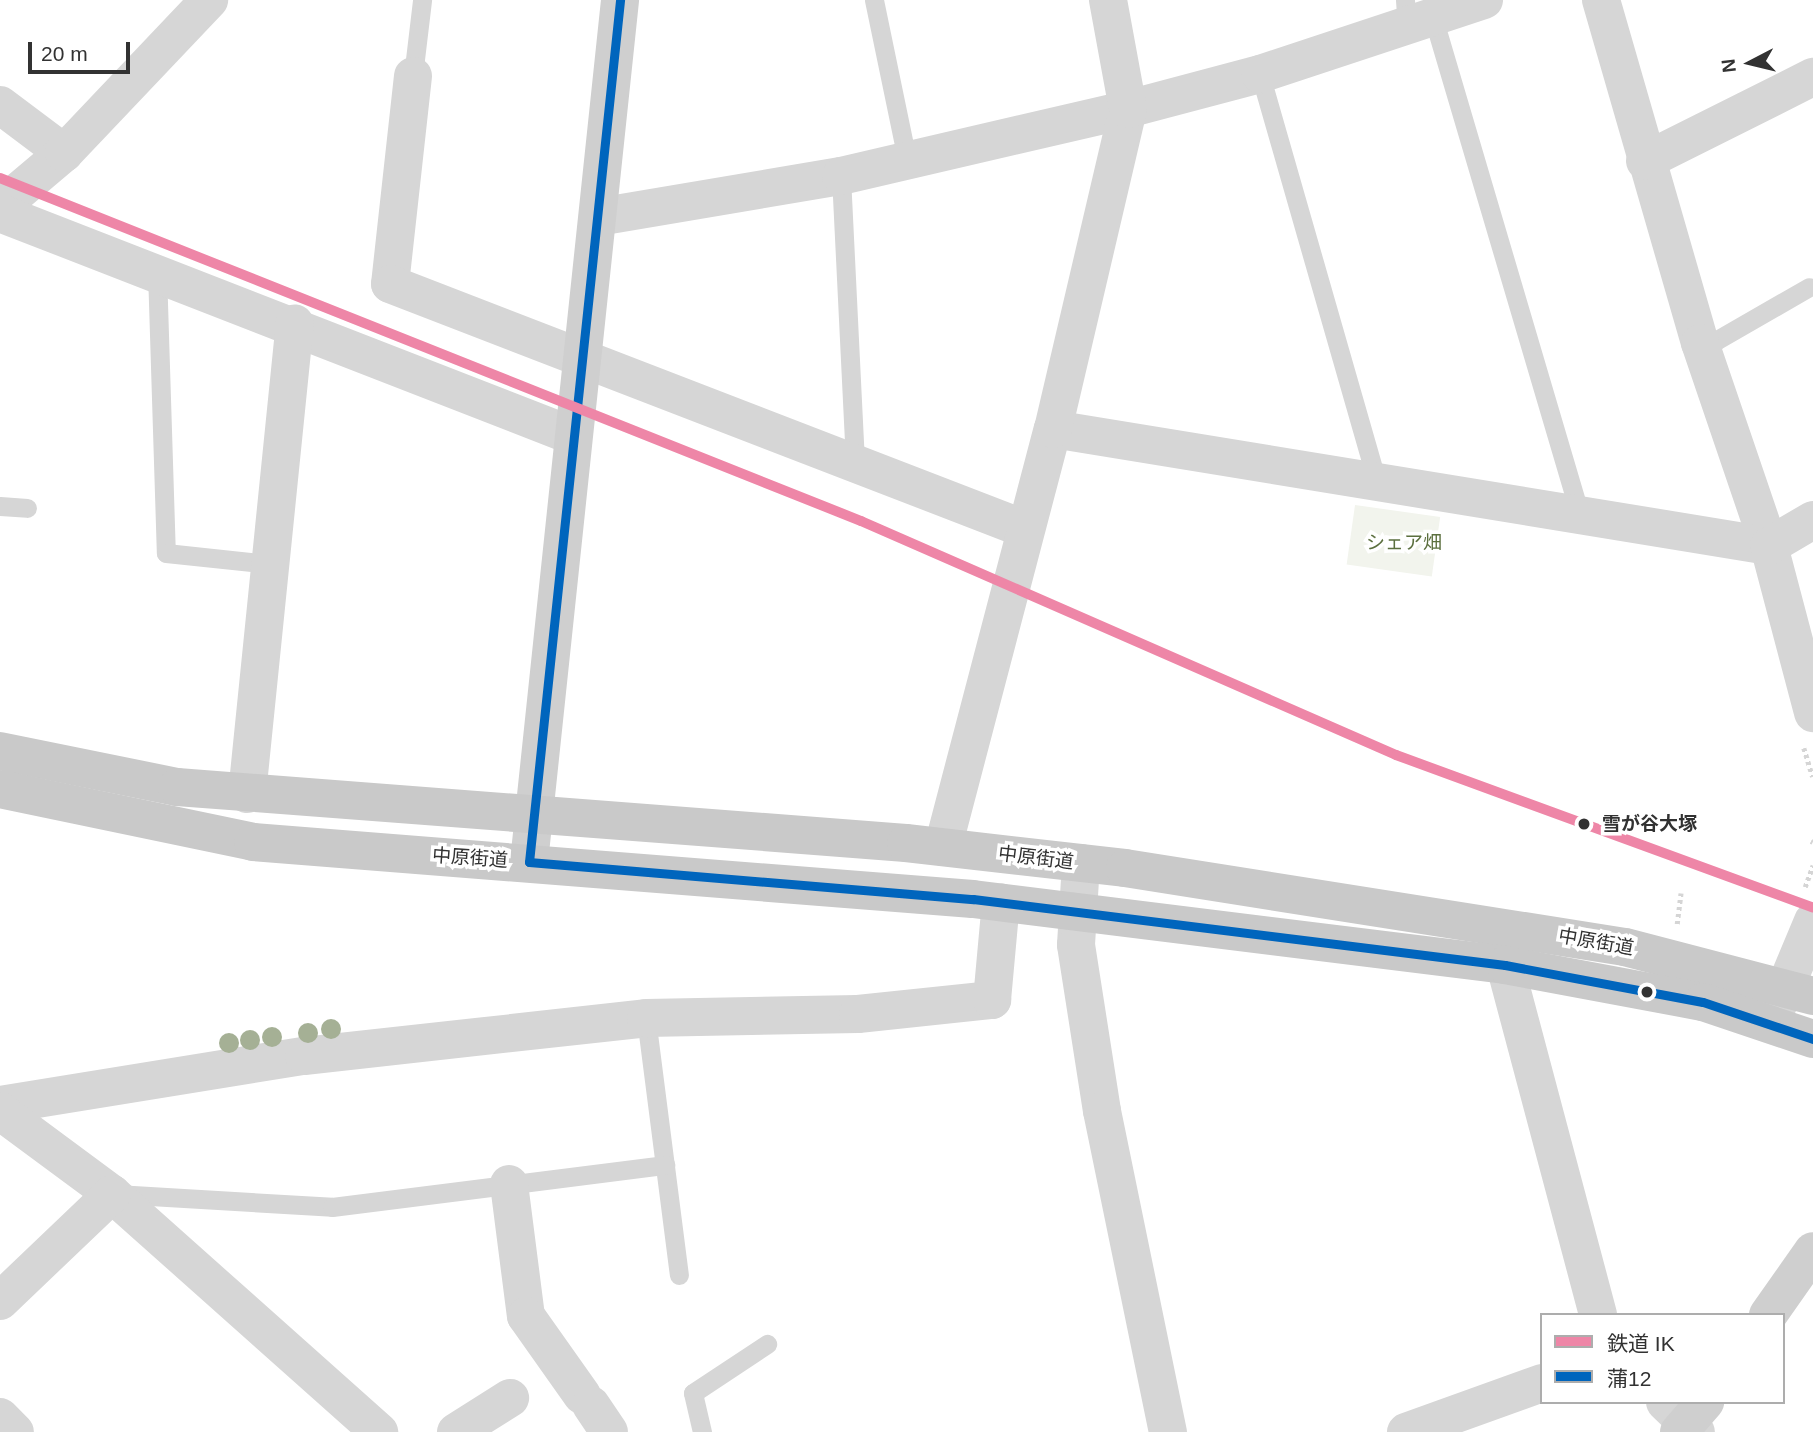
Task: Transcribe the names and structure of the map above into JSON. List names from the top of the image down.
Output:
{
  "streets": {
    "main road": ["中原街道"]
  },
  "parks": ["シェア畑"],
  "places": ["雪が谷大塚"],
  "lines": ["transit line 蒲12", "rail line IK"],
  "legend": ["鉄道 IK", "蒲12"],
  "scale_bar": "20 m",
  "north": "left"
}
